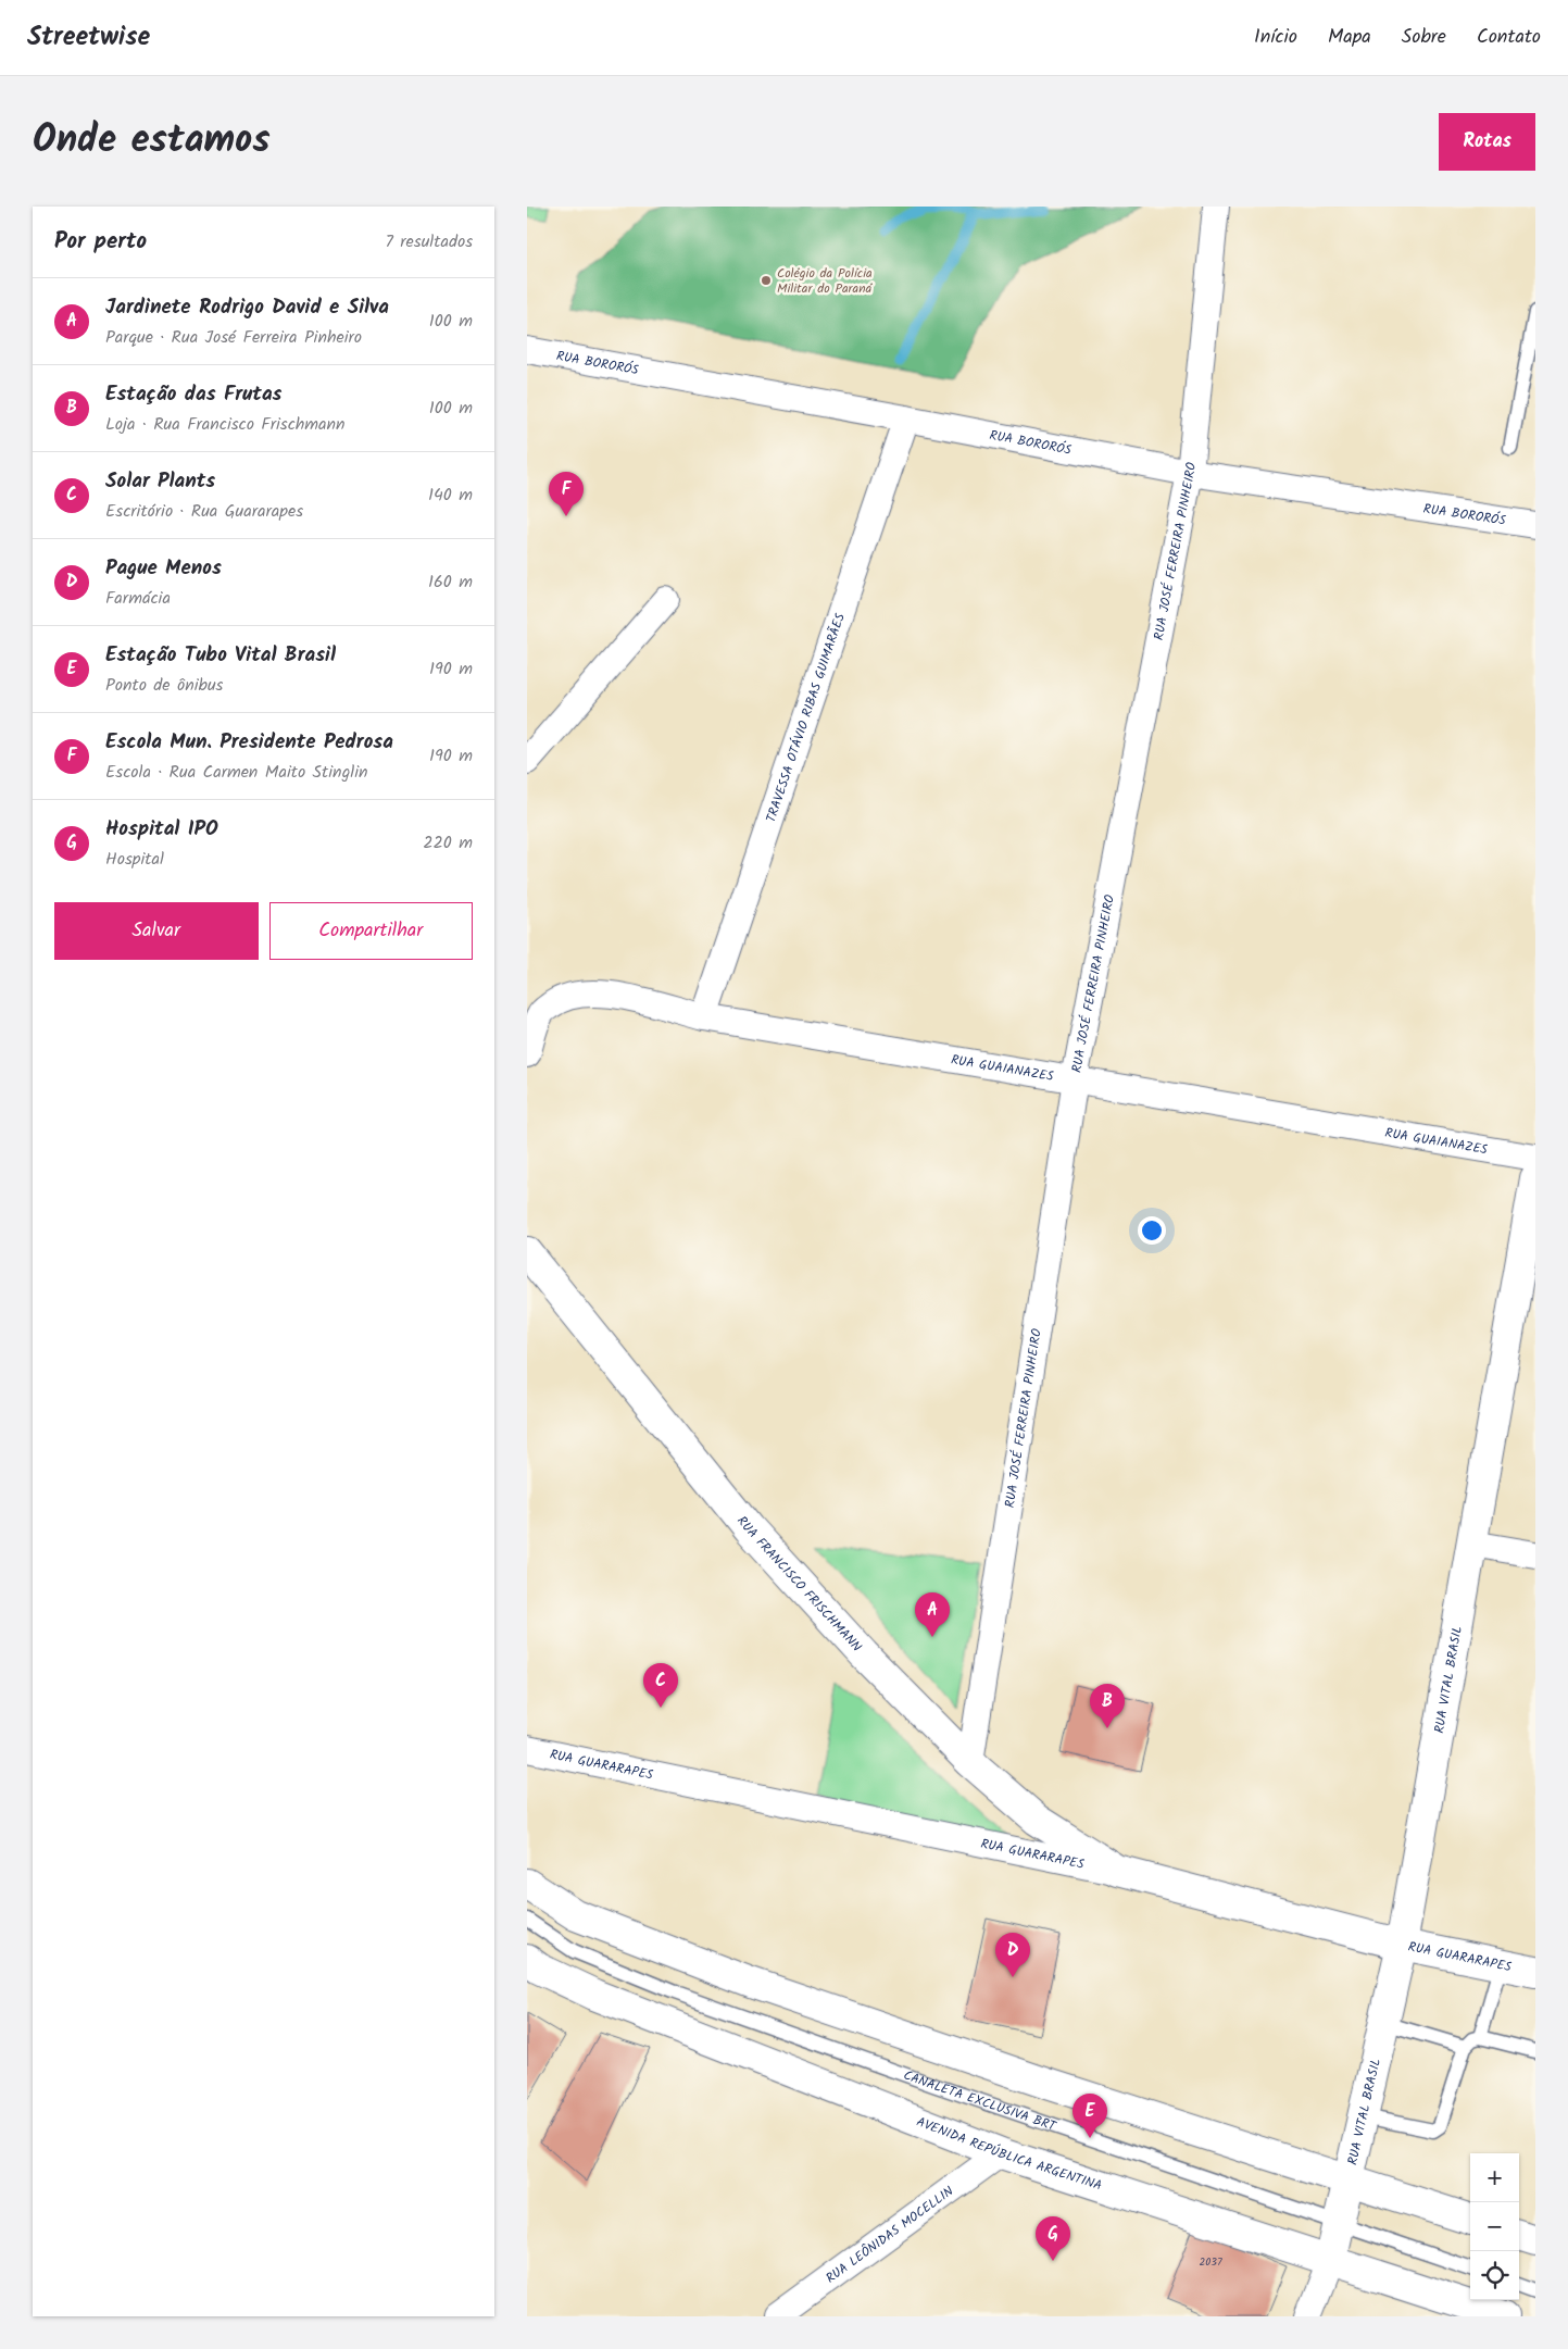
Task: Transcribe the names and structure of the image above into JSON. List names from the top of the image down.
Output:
{
  "streets": {
    "street": [
      "RUA BORORÓS",
      "RUA JOSÉ FERREIRA PINHEIRO",
      "TRAVESSA OTÁVIO RIBAS GUIMARÃES",
      "RUA GUAIANAZES",
      "RUA FRANCISCO FRISCHMANN",
      "RUA VITAL BRASIL",
      "RUA GUARARAPES",
      "AVENIDA REPÚBLICA ARGENTINA",
      "RUA LEÔNIDAS MOCELLIN"
    ],
    "lane": ["CANALETA EXCLUSIVA BRT"]
  },
  "crossings": [
    ["RUA BORORÓS", "RUA JOSÉ FERREIRA PINHEIRO"],
    ["RUA BORORÓS", "TRAVESSA OTÁVIO RIBAS GUIMARÃES"],
    ["RUA JOSÉ FERREIRA PINHEIRO", "RUA GUAIANAZES"],
    ["RUA JOSÉ FERREIRA PINHEIRO", "RUA FRANCISCO FRISCHMANN"],
    ["TRAVESSA OTÁVIO RIBAS GUIMARÃES", "RUA GUAIANAZES"],
    ["RUA FRANCISCO FRISCHMANN", "RUA GUARARAPES"],
    ["RUA VITAL BRASIL", "RUA GUARARAPES"],
    ["RUA VITAL BRASIL", "CANALETA EXCLUSIVA BRT"],
    ["RUA VITAL BRASIL", "AVENIDA REPÚBLICA ARGENTINA"],
    ["AVENIDA REPÚBLICA ARGENTINA", "RUA LEÔNIDAS MOCELLIN"]
  ],
  "places": ["Colégio da Polícia Militar do Paraná"],
  "house_numbers": ["2037"],
  "page": {
    "header": "Streetwise",
    "nav": [
      "Início",
      "Mapa",
      "Sobre",
      "Contato"
    ],
    "title": "Onde estamos",
    "buttons": [
      "Rotas",
      ["Salvar", "Compartilhar"]
    ],
    "heading": ["Por perto", "7 resultados"],
    "list": [
      {
        "mark": "A",
        "name": "Jardinete Rodrigo David e Silva",
        "note": "Parque · Rua José Ferreira Pinheiro",
        "value": "100 m"
      },
      {
        "mark": "B",
        "name": "Estação das Frutas",
        "note": "Loja · Rua Francisco Frischmann",
        "value": "100 m"
      },
      {
        "mark": "C",
        "name": "Solar Plants",
        "note": "Escritório · Rua Guararapes",
        "value": "140 m"
      },
      {
        "mark": "D",
        "name": "Pague Menos",
        "note": "Farmácia",
        "value": "160 m"
      },
      {
        "mark": "E",
        "name": "Estação Tubo Vital Brasil",
        "note": "Ponto de ônibus",
        "value": "190 m"
      },
      {
        "mark": "F",
        "name": "Escola Mun. Presidente Pedrosa",
        "note": "Escola · Rua Carmen Maito Stinglin",
        "value": "190 m"
      },
      {
        "mark": "G",
        "name": "Hospital IPO",
        "note": "Hospital",
        "value": "220 m"
      }
    ],
    "pins": [
      "F",
      "A",
      "C",
      "B",
      "D",
      "E",
      "G"
    ],
    "map_buttons": ["+", "−"]
  }
}
